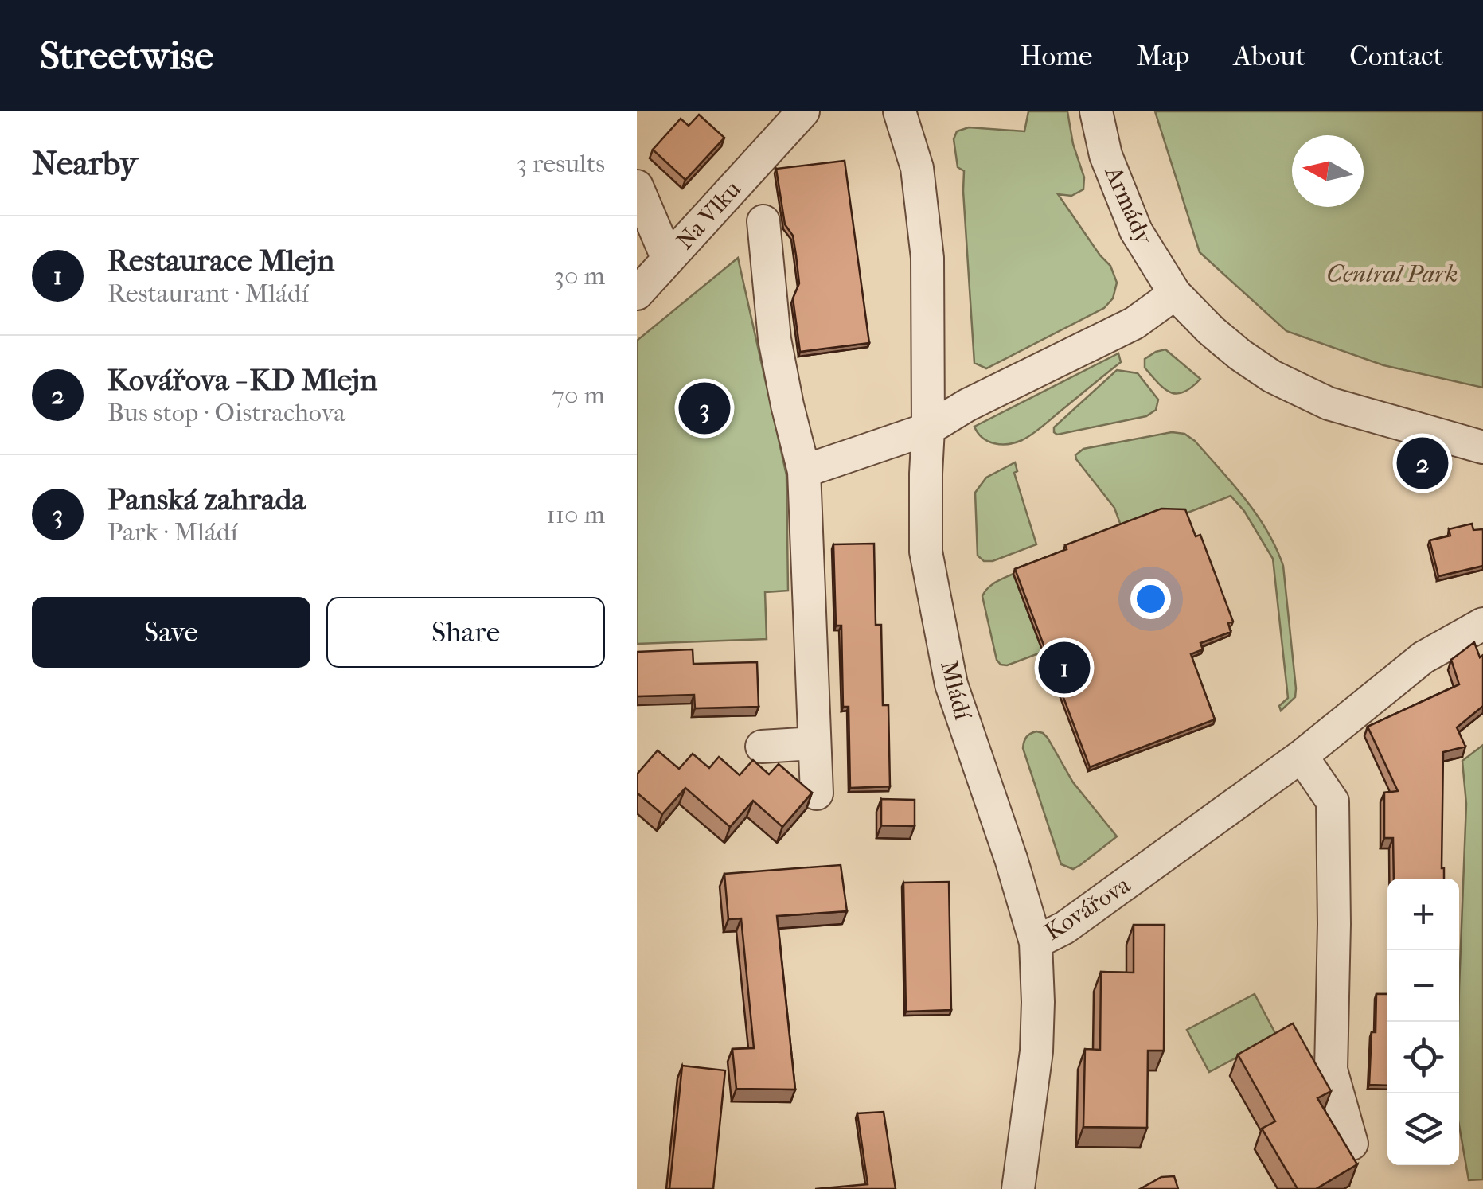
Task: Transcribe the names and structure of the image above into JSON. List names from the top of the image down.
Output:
{
  "streets": {
    "street": [
      "Armády",
      "Na Vlku",
      "Mládí",
      "Kovářova"
    ]
  },
  "crossings": [
    ["Mládí", "Kovářova"]
  ],
  "parks": ["Central Park"],
  "north": "left",
  "page": {
    "header": "Streetwise",
    "nav": [
      "Home",
      "Map",
      "About",
      "Contact"
    ],
    "heading": ["Nearby", "3 results"],
    "list": [
      {
        "mark": "1",
        "name": "Restaurace Mlejn",
        "note": "Restaurant · Mládí",
        "value": "30 m"
      },
      {
        "mark": "2",
        "name": "Kovářova - KD Mlejn",
        "note": "Bus stop · Oistrachova",
        "value": "70 m"
      },
      {
        "mark": "3",
        "name": "Panská zahrada",
        "note": "Park · Mládí",
        "value": "110 m"
      }
    ],
    "pins": ["3", "2", "1"],
    "buttons": ["Save", "Share"],
    "map_buttons": ["+", "−"]
  }
}
